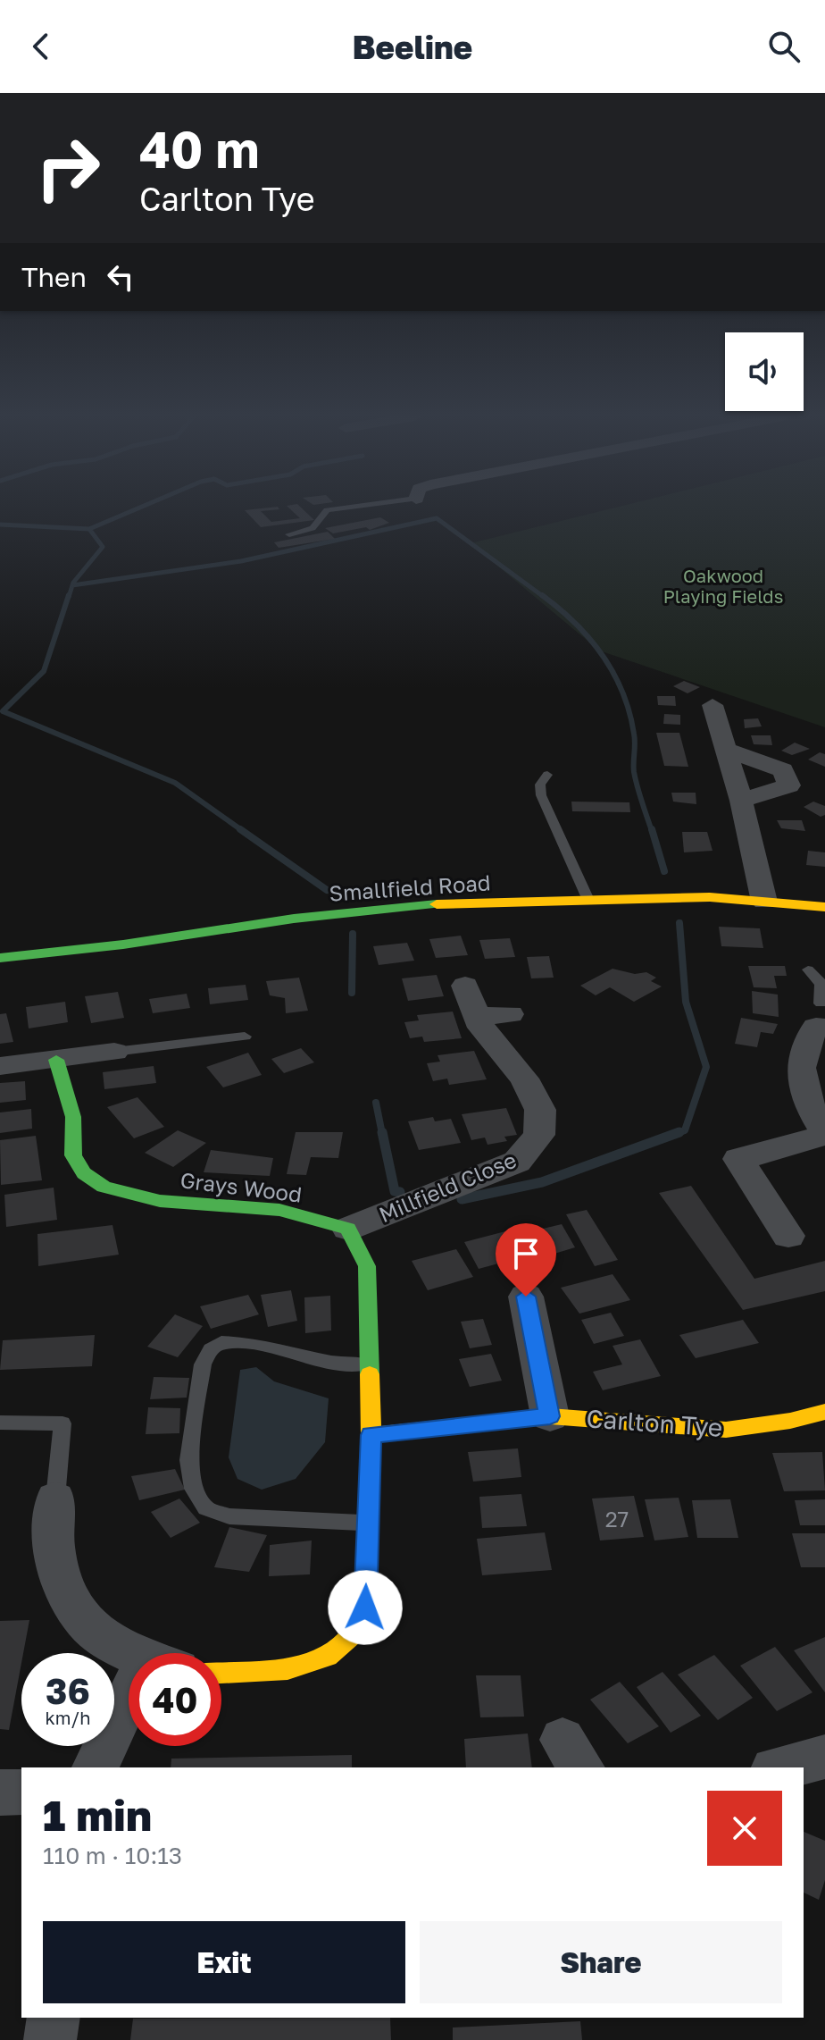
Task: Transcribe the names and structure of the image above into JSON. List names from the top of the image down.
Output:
{
  "streets": {
    "street": [
      "Smallfield Road",
      "Grays Wood",
      "Millfield Close",
      "Carlton Tye"
    ]
  },
  "crossings": [
    ["Grays Wood", "Millfield Close"]
  ],
  "parks": ["Oakwood Playing Fields"],
  "house_numbers": ["27"],
  "page": {
    "header": "Beeline",
    "turn": ["40 m", "Carlton Tye"],
    "then": "Then",
    "speed": "36 km/h",
    "limit": "40",
    "heading": ["1 min", "110 m · 10:13"],
    "buttons": ["Exit", "Share"]
  }
}
